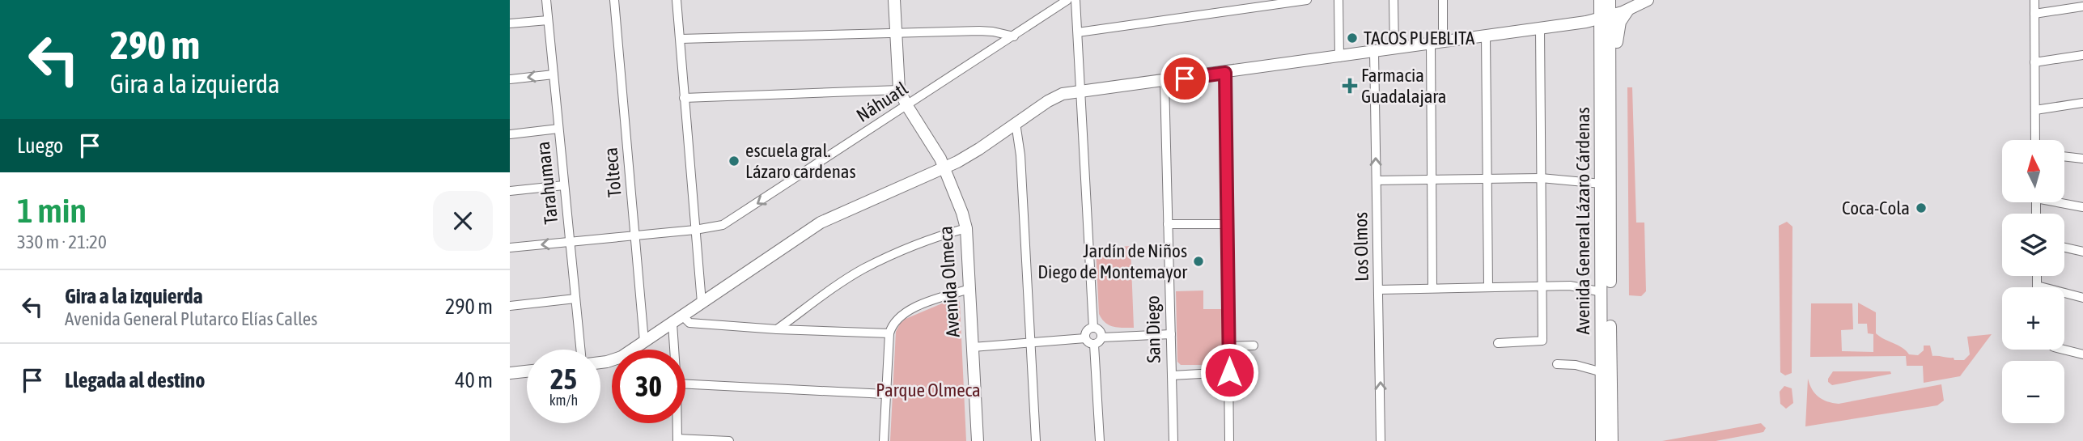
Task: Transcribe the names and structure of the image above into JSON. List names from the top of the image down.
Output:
{
  "streets": {
    "street": [
      "Náhuatl",
      "Tolteca",
      "Tarahumara",
      "Avenida General Lázaro Cárdenas",
      "Los Olmos",
      "Avenida Olmeca",
      "San Diego"
    ]
  },
  "crossings": [
    ["Náhuatl", "Tolteca"],
    ["Náhuatl", "Tarahumara"],
    ["Náhuatl", "Avenida Olmeca"]
  ],
  "parks": ["Parque Olmeca"],
  "places": {
    "other": [
      "TACOS PUEBLITA",
      "escuela gral. Lázaro cardenas",
      "Coca-Cola",
      "Jardín de Niños Diego de Montemayor"
    ],
    "health": ["Farmacia Guadalajara"]
  },
  "north": "top",
  "page": {
    "turn": ["290 m", "Gira a la izquierda"],
    "then": "Luego",
    "map_buttons": ["+", "−"],
    "heading": ["1 min", "330 m · 21:20"],
    "list": [
      {
        "name": "Gira a la izquierda",
        "note": "Avenida General Plutarco Elías Calles",
        "value": "290 m"
      },
      {
        "name": "Llegada al destino",
        "value": "40 m"
      }
    ],
    "speed": "25 km/h",
    "limit": "30"
  }
}
